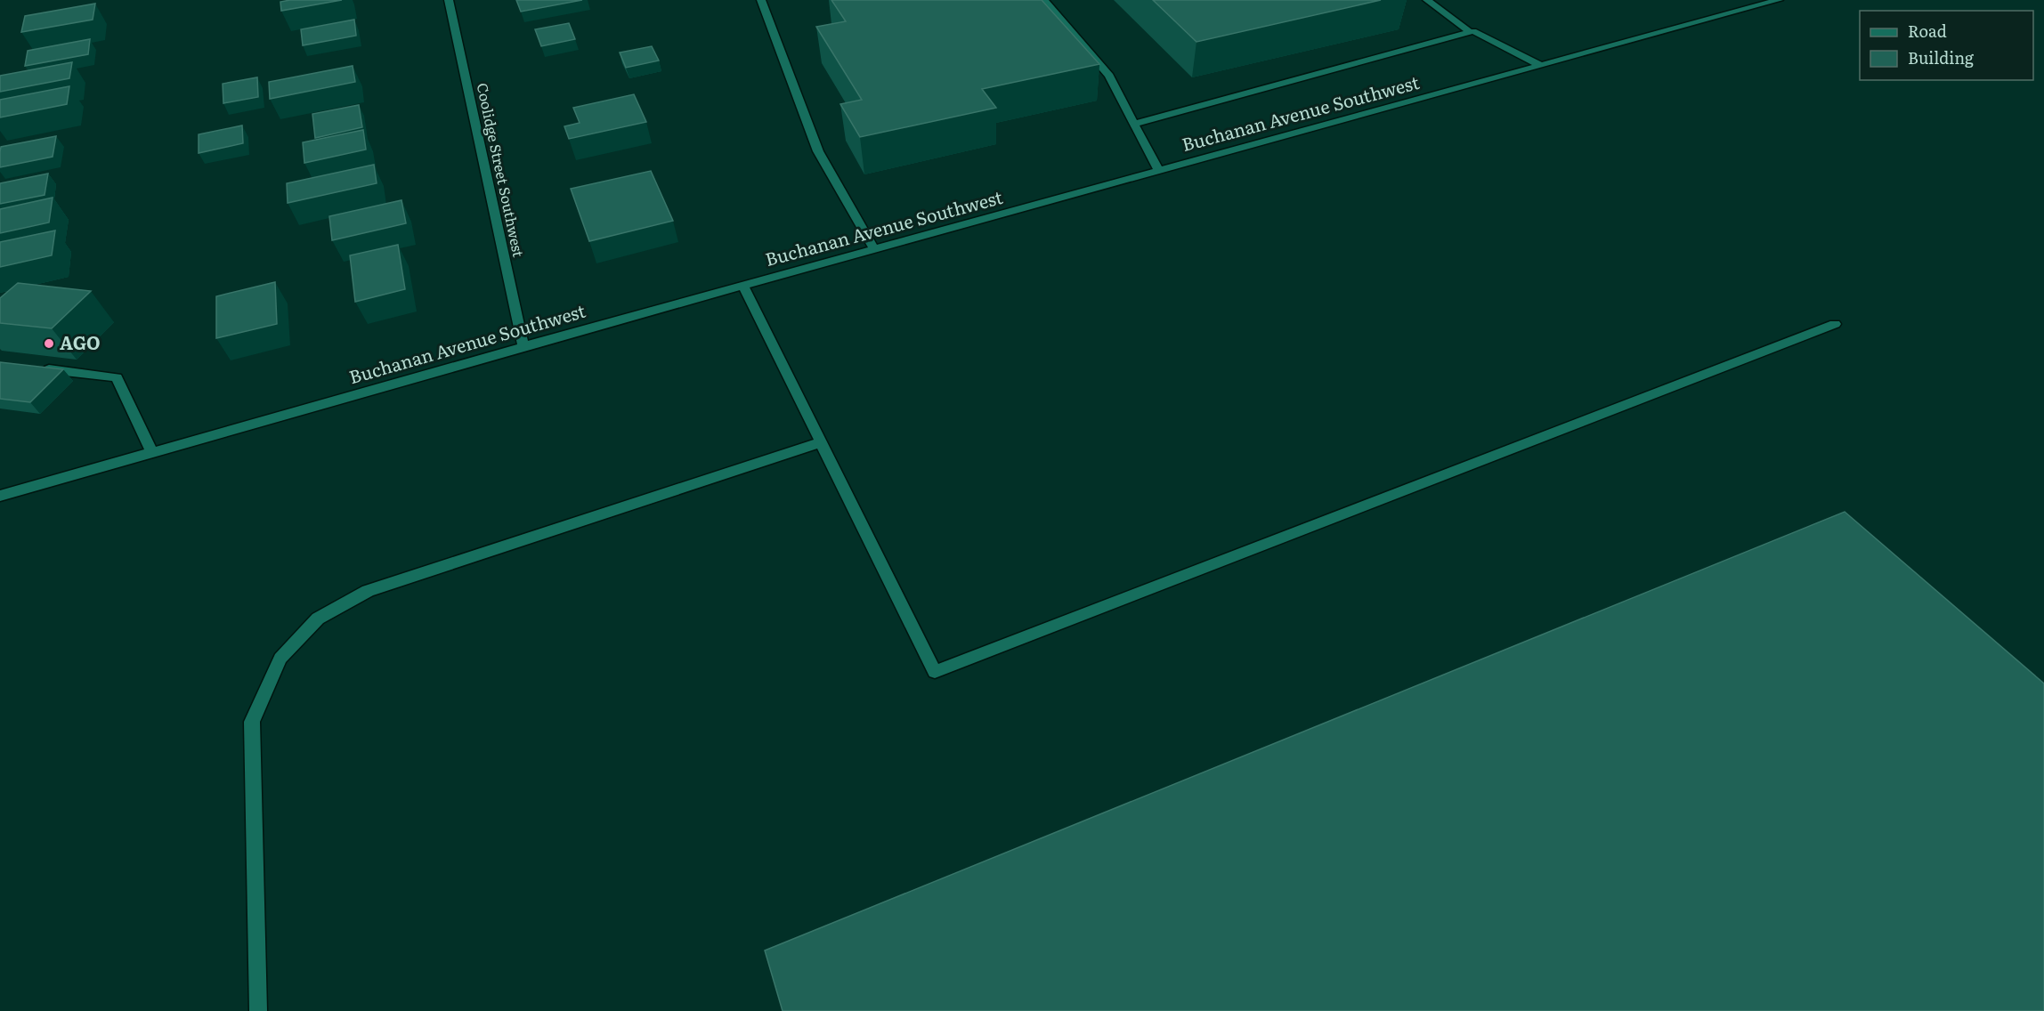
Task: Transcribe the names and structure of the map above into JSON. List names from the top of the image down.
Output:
{
  "streets": {
    "street": ["Buchanan Avenue Southwest", "Coolidge Street Southwest"]
  },
  "crossings": [
    ["Buchanan Avenue Southwest", "Coolidge Street Southwest"]
  ],
  "places": ["AGO"],
  "legend": ["Road", "Building"]
}
